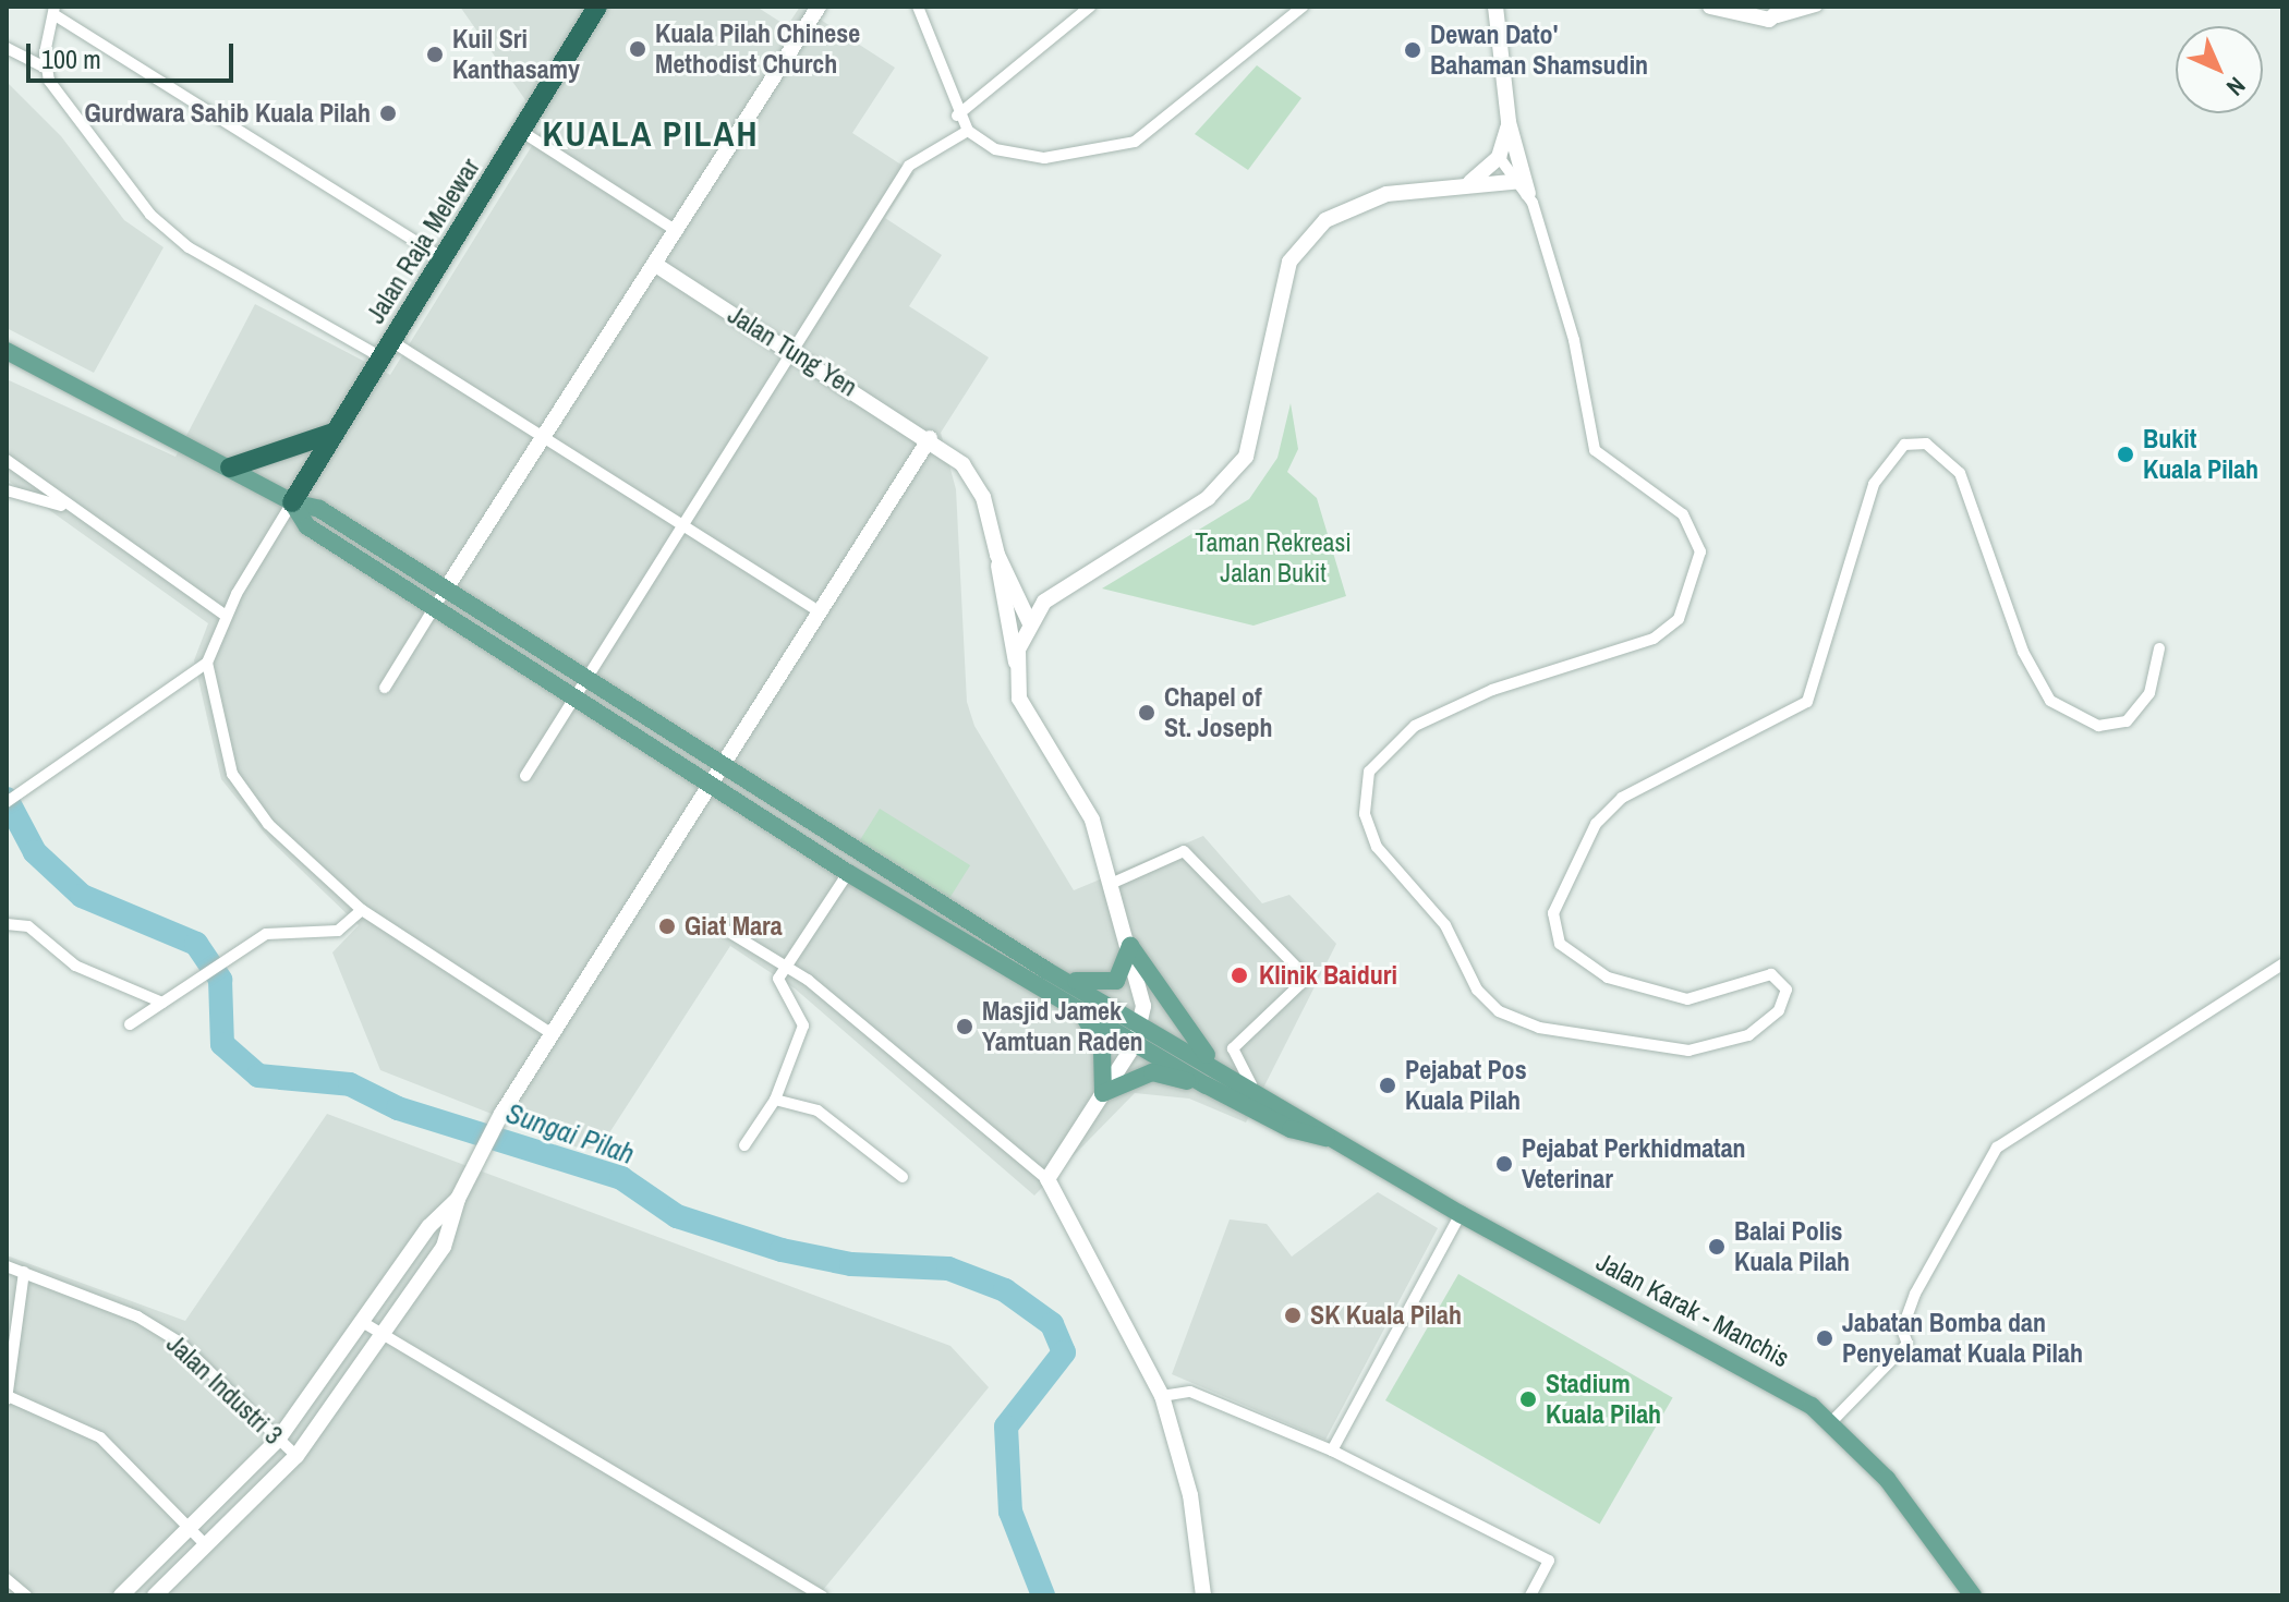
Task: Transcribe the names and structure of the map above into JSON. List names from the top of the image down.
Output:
{
  "streets": {
    "highway": ["Jalan Raja Melewar"],
    "main road": ["Jalan Karak - Manchis"],
    "street": ["Jalan Tung Yen", "Jalan Industri 3"]
  },
  "districts": ["KUALA PILAH"],
  "water": ["Sungai Pilah"],
  "parks": ["Taman Rekreasi Jalan Bukit"],
  "places": [
    "Kuala Pilah Chinese Methodist Church",
    "Dewan Dato' Bahaman Shamsudin",
    "Kuil Sri Kanthasamy",
    "Gurdwara Sahib Kuala Pilah",
    "Bukit Kuala Pilah",
    "Chapel of St. Joseph",
    "Giat Mara",
    "Klinik Baiduri",
    "Masjid Jamek Yamtuan Raden",
    "Pejabat Pos Kuala Pilah",
    "Pejabat Perkhidmatan Veterinar",
    "Balai Polis Kuala Pilah",
    "SK Kuala Pilah",
    "Jabatan Bomba dan Penyelamat Kuala Pilah",
    "Stadium Kuala Pilah"
  ],
  "scale_bar": "100 m",
  "north": "bottom right"
}
